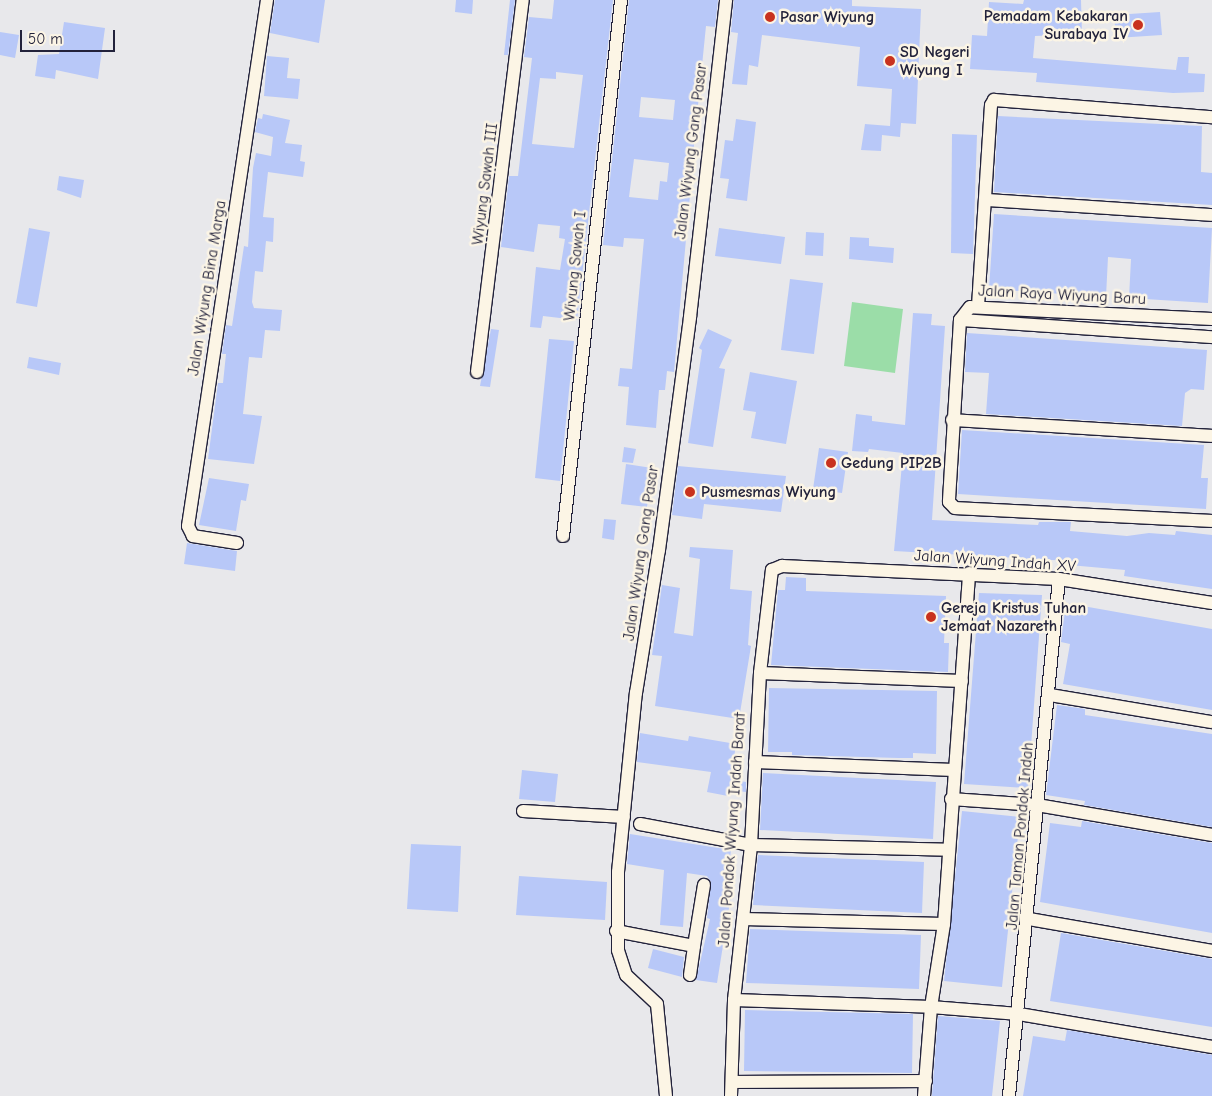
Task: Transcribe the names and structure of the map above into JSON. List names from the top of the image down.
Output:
{
  "streets": {
    "street": [
      "Jalan Wiyung Gang Pasar",
      "Wiyung Sawah III",
      "Wiyung Sawah I",
      "Jalan Wiyung Bina Marga",
      "Jalan Raya Wiyung Baru",
      "Jalan Wiyung Indah XV",
      "Jalan Pondok Wiyung Indah Barat",
      "Jalan Taman Pondok Indah"
    ]
  },
  "crossings": [
    ["Jalan Wiyung Indah XV", "Jalan Pondok Wiyung Indah Barat"],
    ["Jalan Wiyung Indah XV", "Jalan Taman Pondok Indah"]
  ],
  "places": [
    "Pasar Wiyung",
    "Pemadam Kebakaran Surabaya IV",
    "SD Negeri Wiyung I",
    "Gedung PIP2B",
    "Pusmesmas Wiyung",
    "Gereja Kristus Tuhan Jemaat Nazareth"
  ],
  "scale_bar": "50 m"
}
